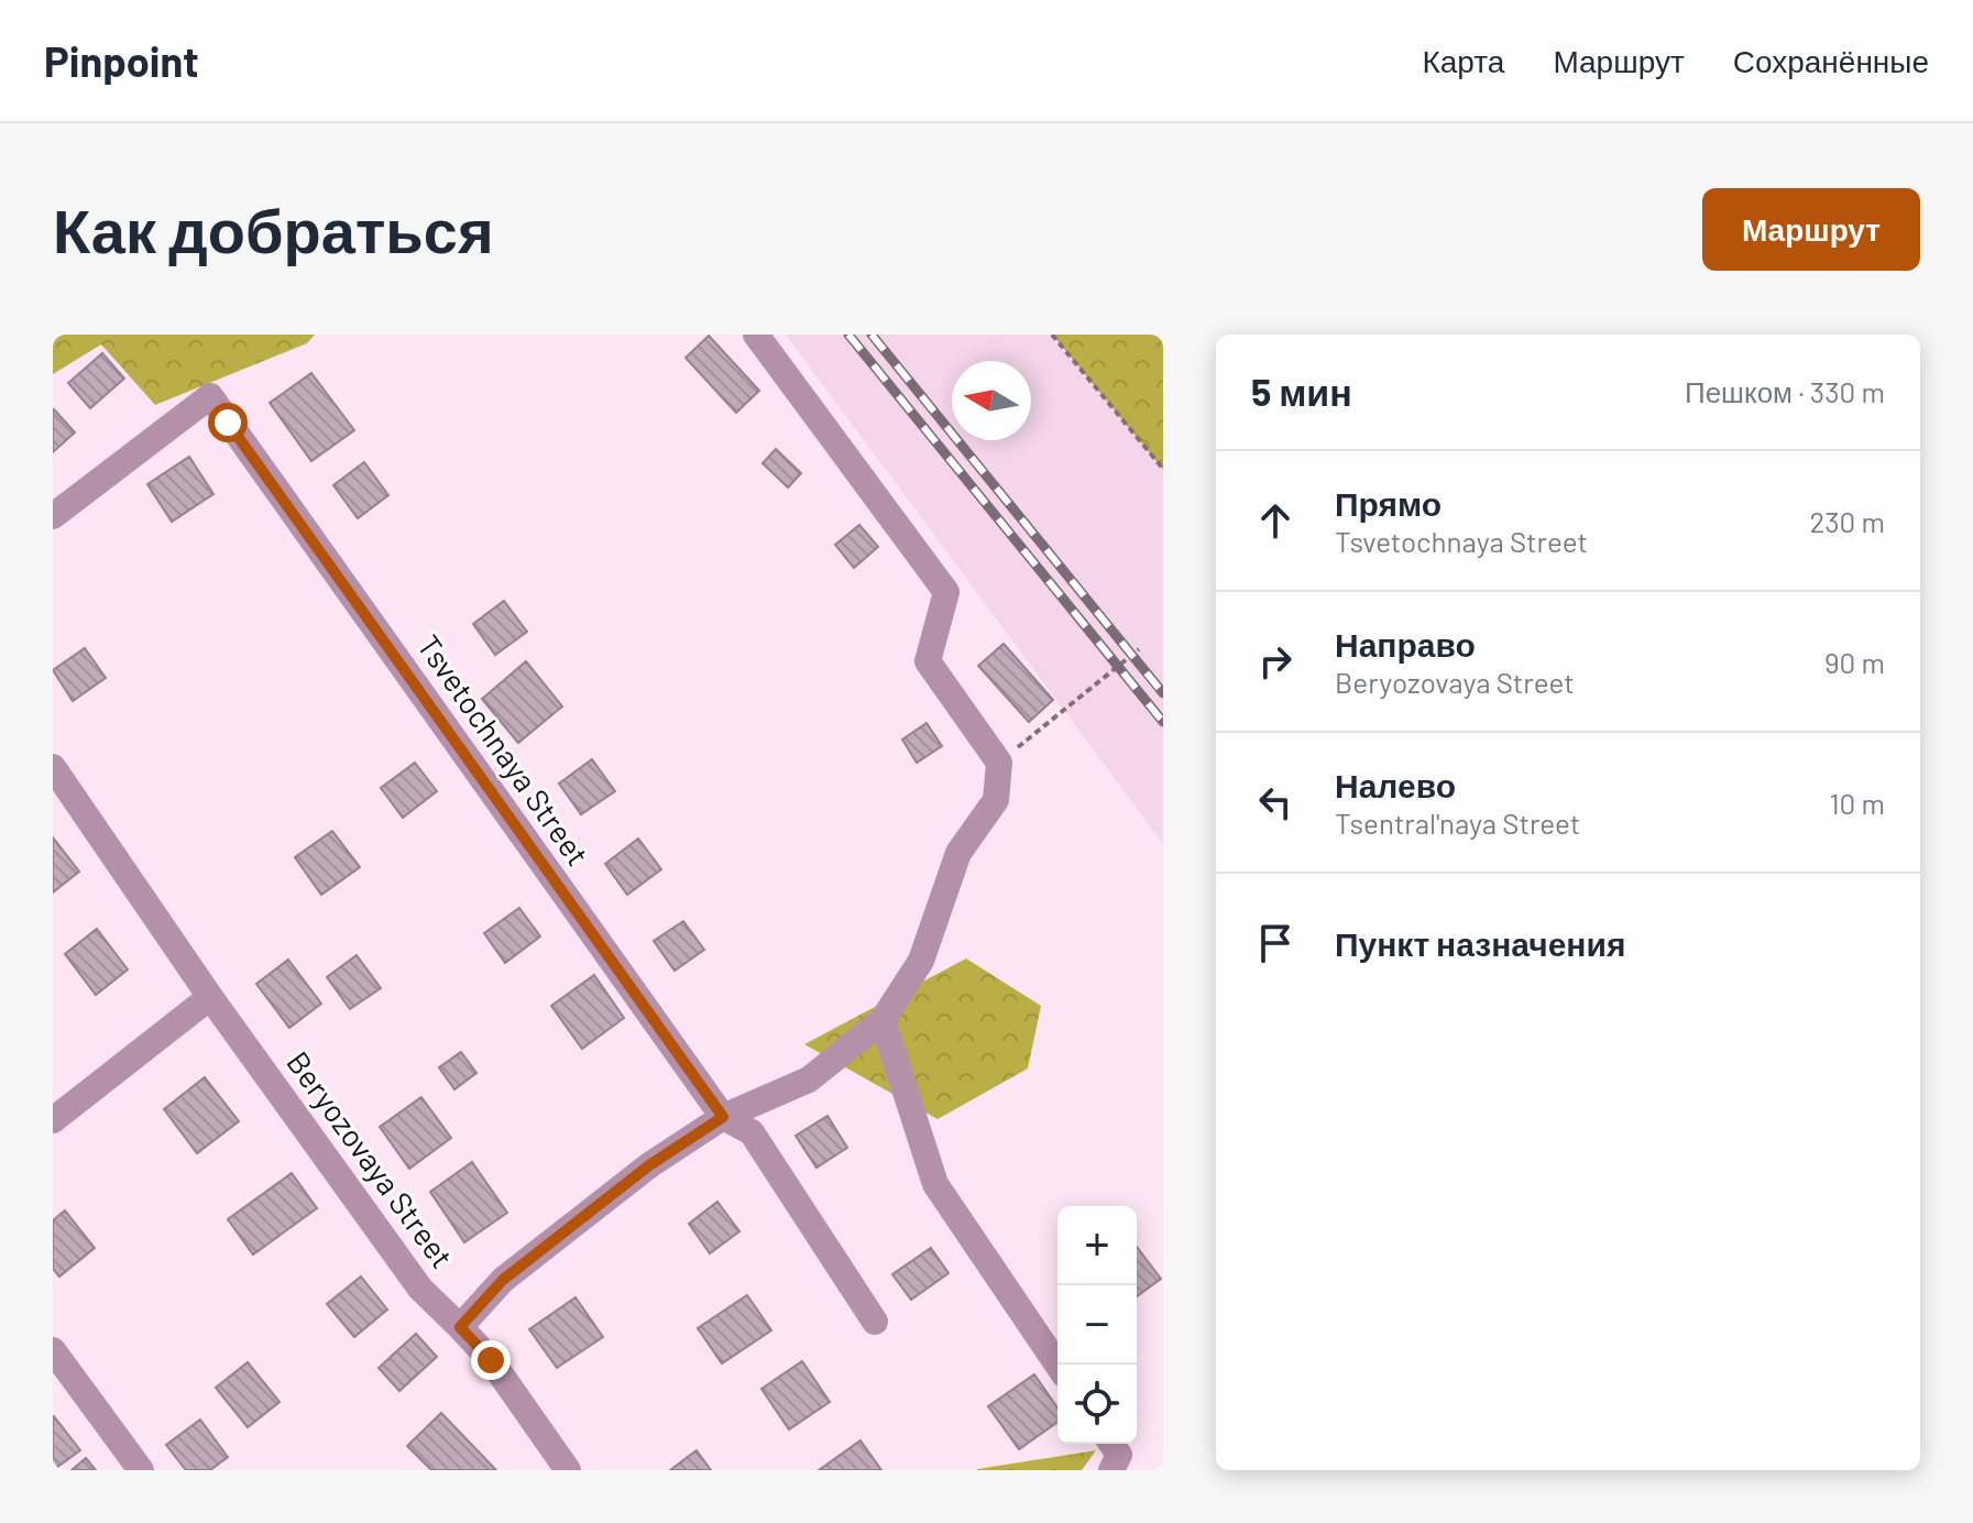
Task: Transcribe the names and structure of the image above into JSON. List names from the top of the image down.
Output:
{
  "streets": {
    "street": ["Tsvetochnaya Street", "Beryozovaya Street"]
  },
  "north": "left",
  "page": {
    "header": "Pinpoint",
    "nav": ["Карта", "Маршрут", "Сохранённые"],
    "buttons": "Маршрут",
    "title": "Как добраться",
    "heading": ["5 мин", "Пешком · 330 m"],
    "list": [
      ["Прямо", "Tsvetochnaya Street", "230 m"],
      ["Направо", "Beryozovaya Street", "90 m"],
      ["Налево", "Tsentral'naya Street", "10 m"],
      "Пункт назначения"
    ],
    "map_buttons": ["+", "−"]
  }
}
